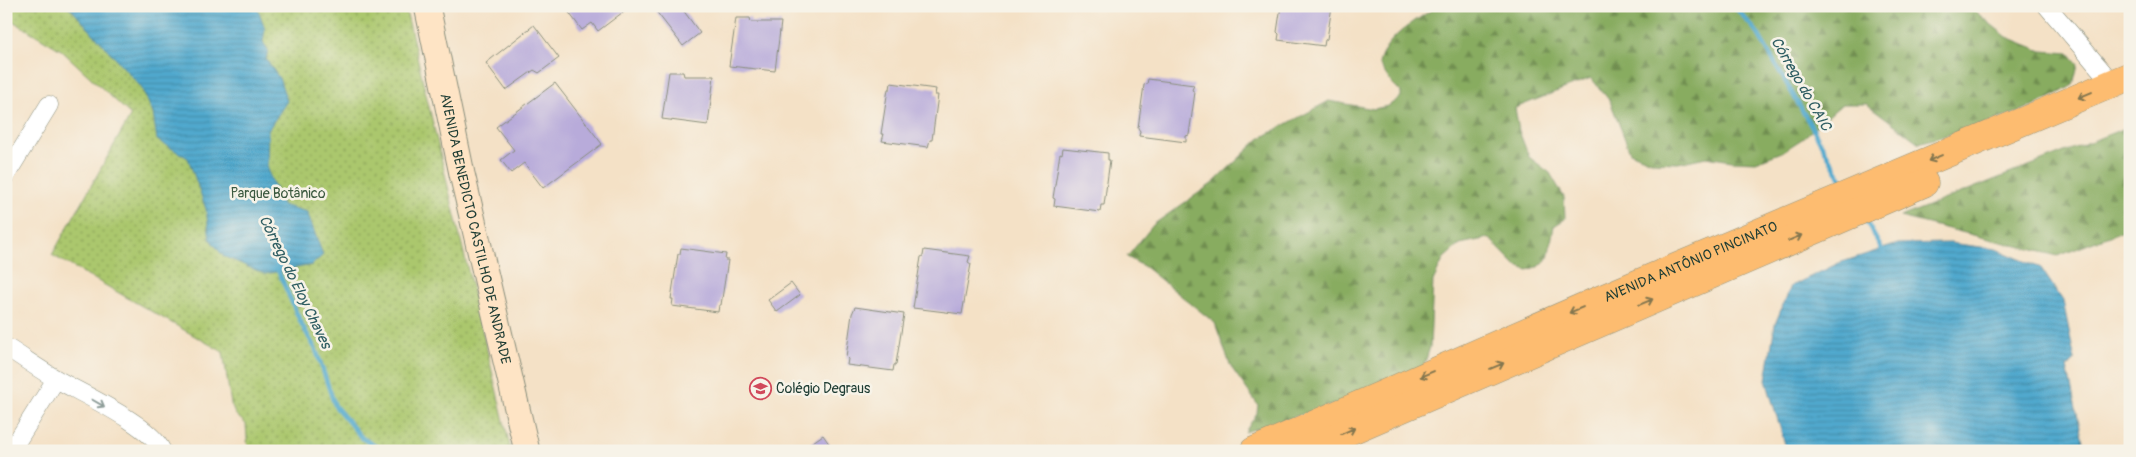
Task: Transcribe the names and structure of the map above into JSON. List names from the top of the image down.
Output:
{
  "streets": {
    "main road": ["AVENIDA BENEDICTO CASTILHO DE ANDRADE", "AVENIDA ANTÔNIO PINCINATO"]
  },
  "water": ["Córrego do CAIC", "Córrego do Eloy Chaves"],
  "parks": ["Parque Botânico"],
  "places": {
    "school or university": ["Colégio Degraus"]
  }
}
